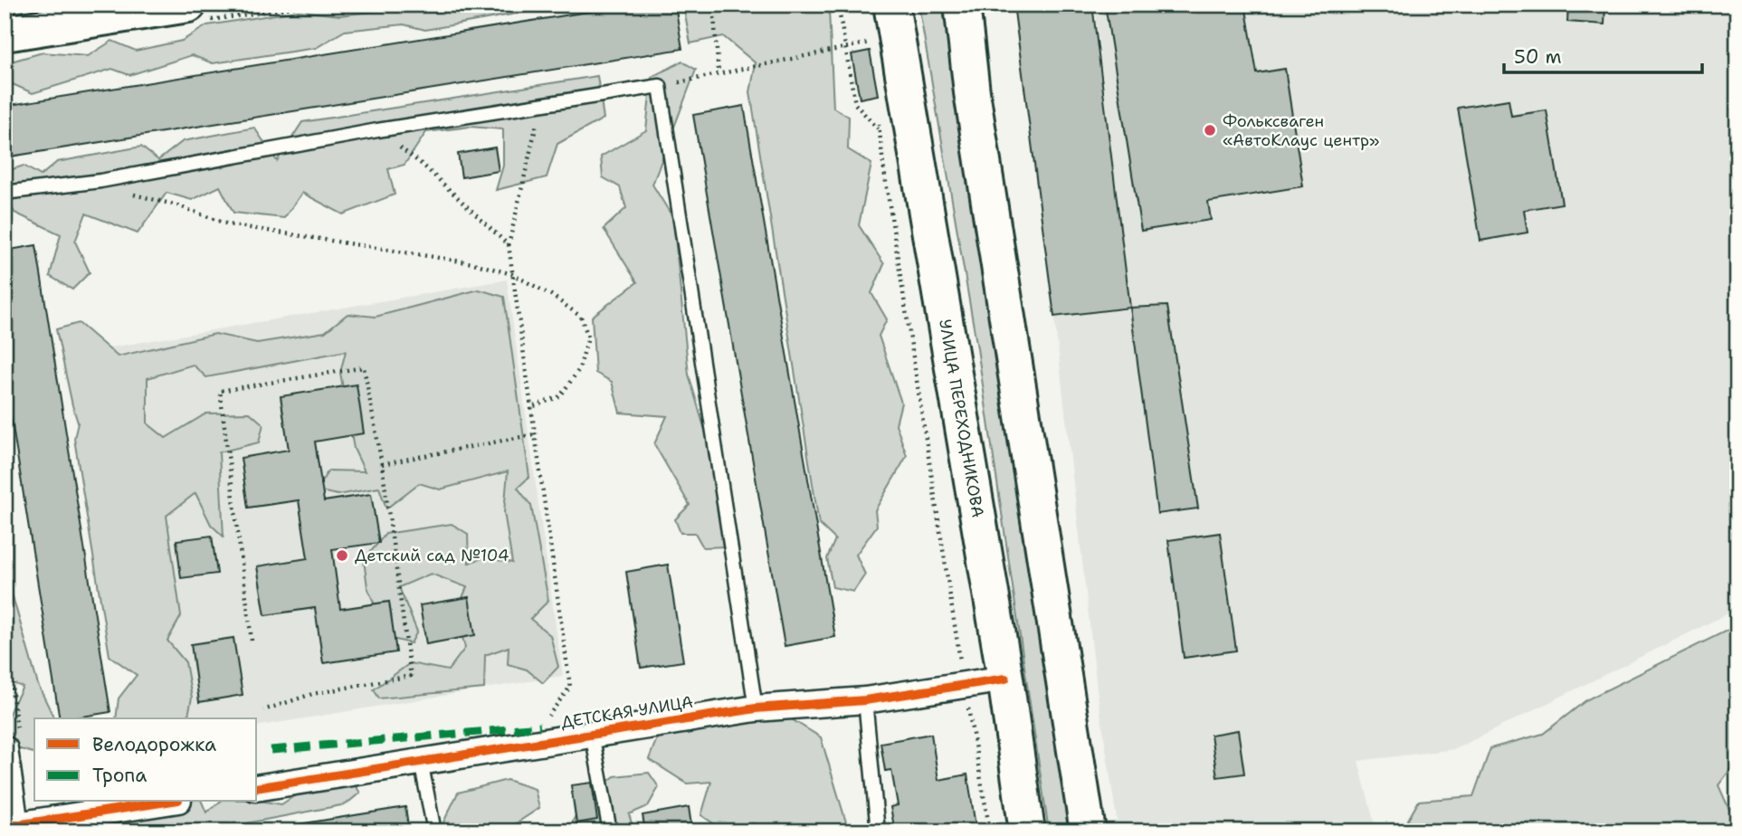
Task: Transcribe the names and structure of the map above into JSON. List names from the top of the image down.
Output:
{
  "streets": {
    "main road": ["УЛИЦА ПЕРЕХОДНИКОВА"],
    "street": ["ДЕТСКАЯ УЛИЦА"]
  },
  "crossings": [
    ["УЛИЦА ПЕРЕХОДНИКОВА", "ДЕТСКАЯ УЛИЦА"]
  ],
  "places": ["Фольксваген «АвтоКлаус центр»", "Детский сад №104"],
  "legend": ["Велодорожка", "Тропа"],
  "scale_bar": "50 m"
}
